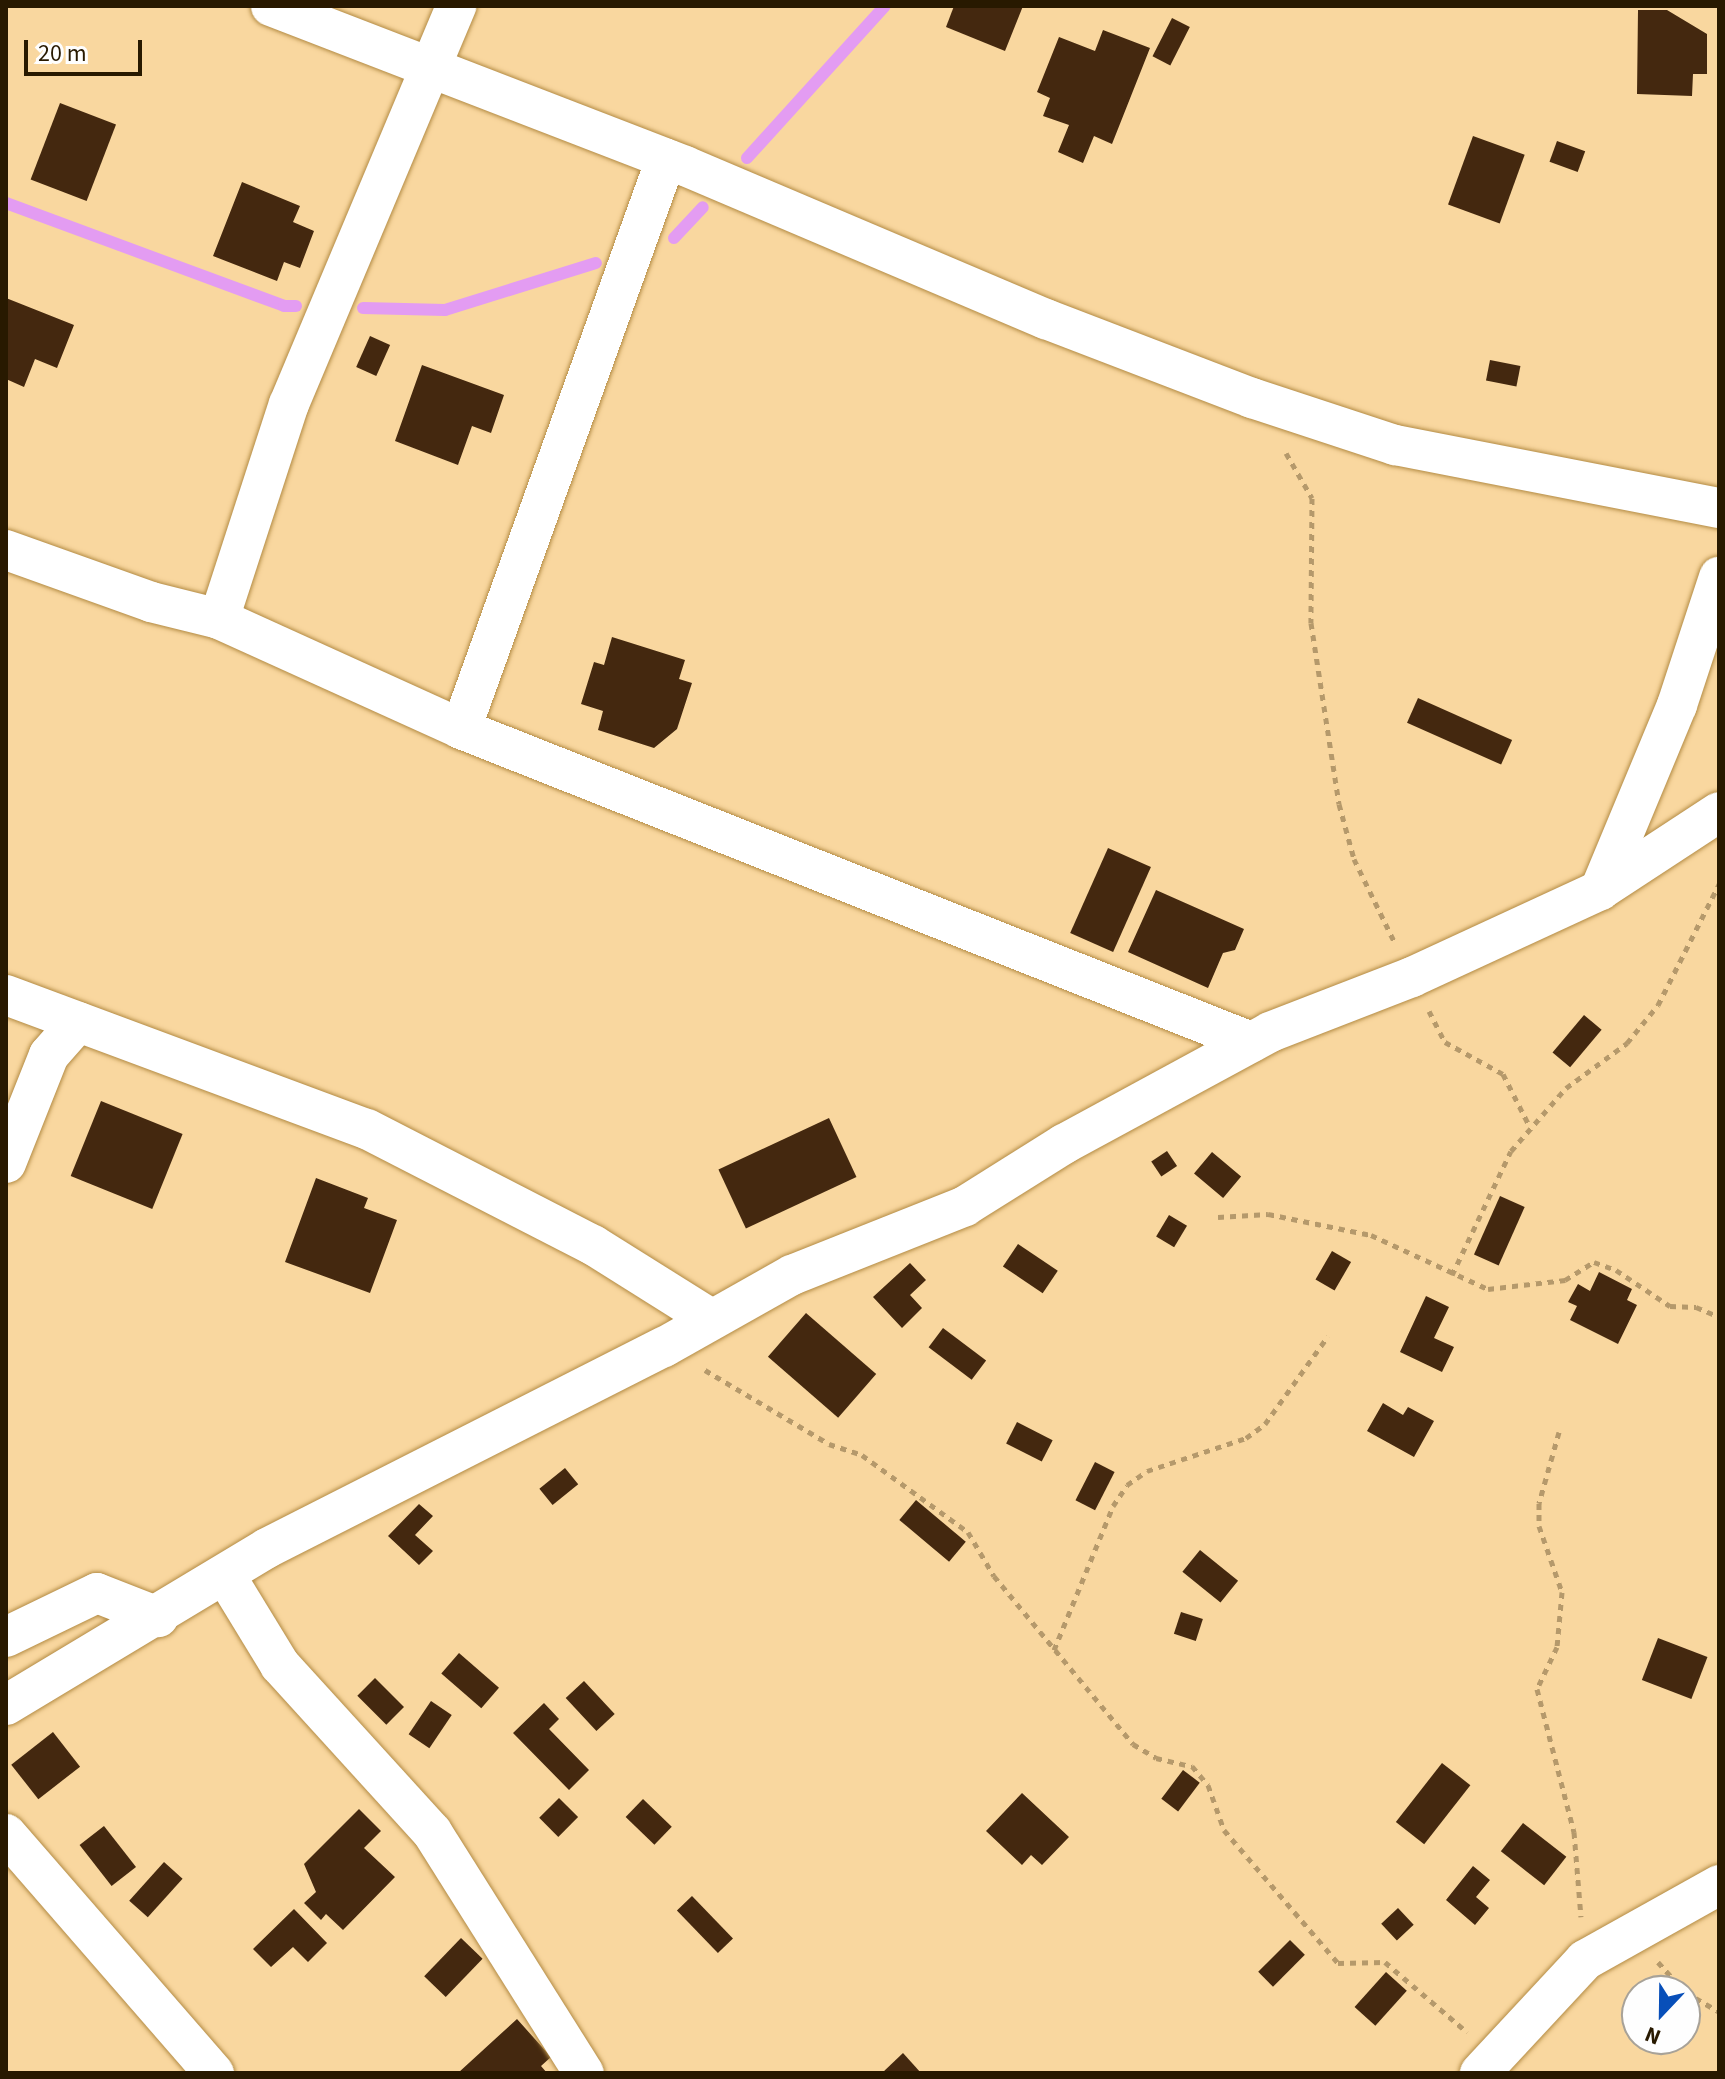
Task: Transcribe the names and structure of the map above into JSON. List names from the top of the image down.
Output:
{
  "scale_bar": "20 m",
  "north": "bottom"
}
